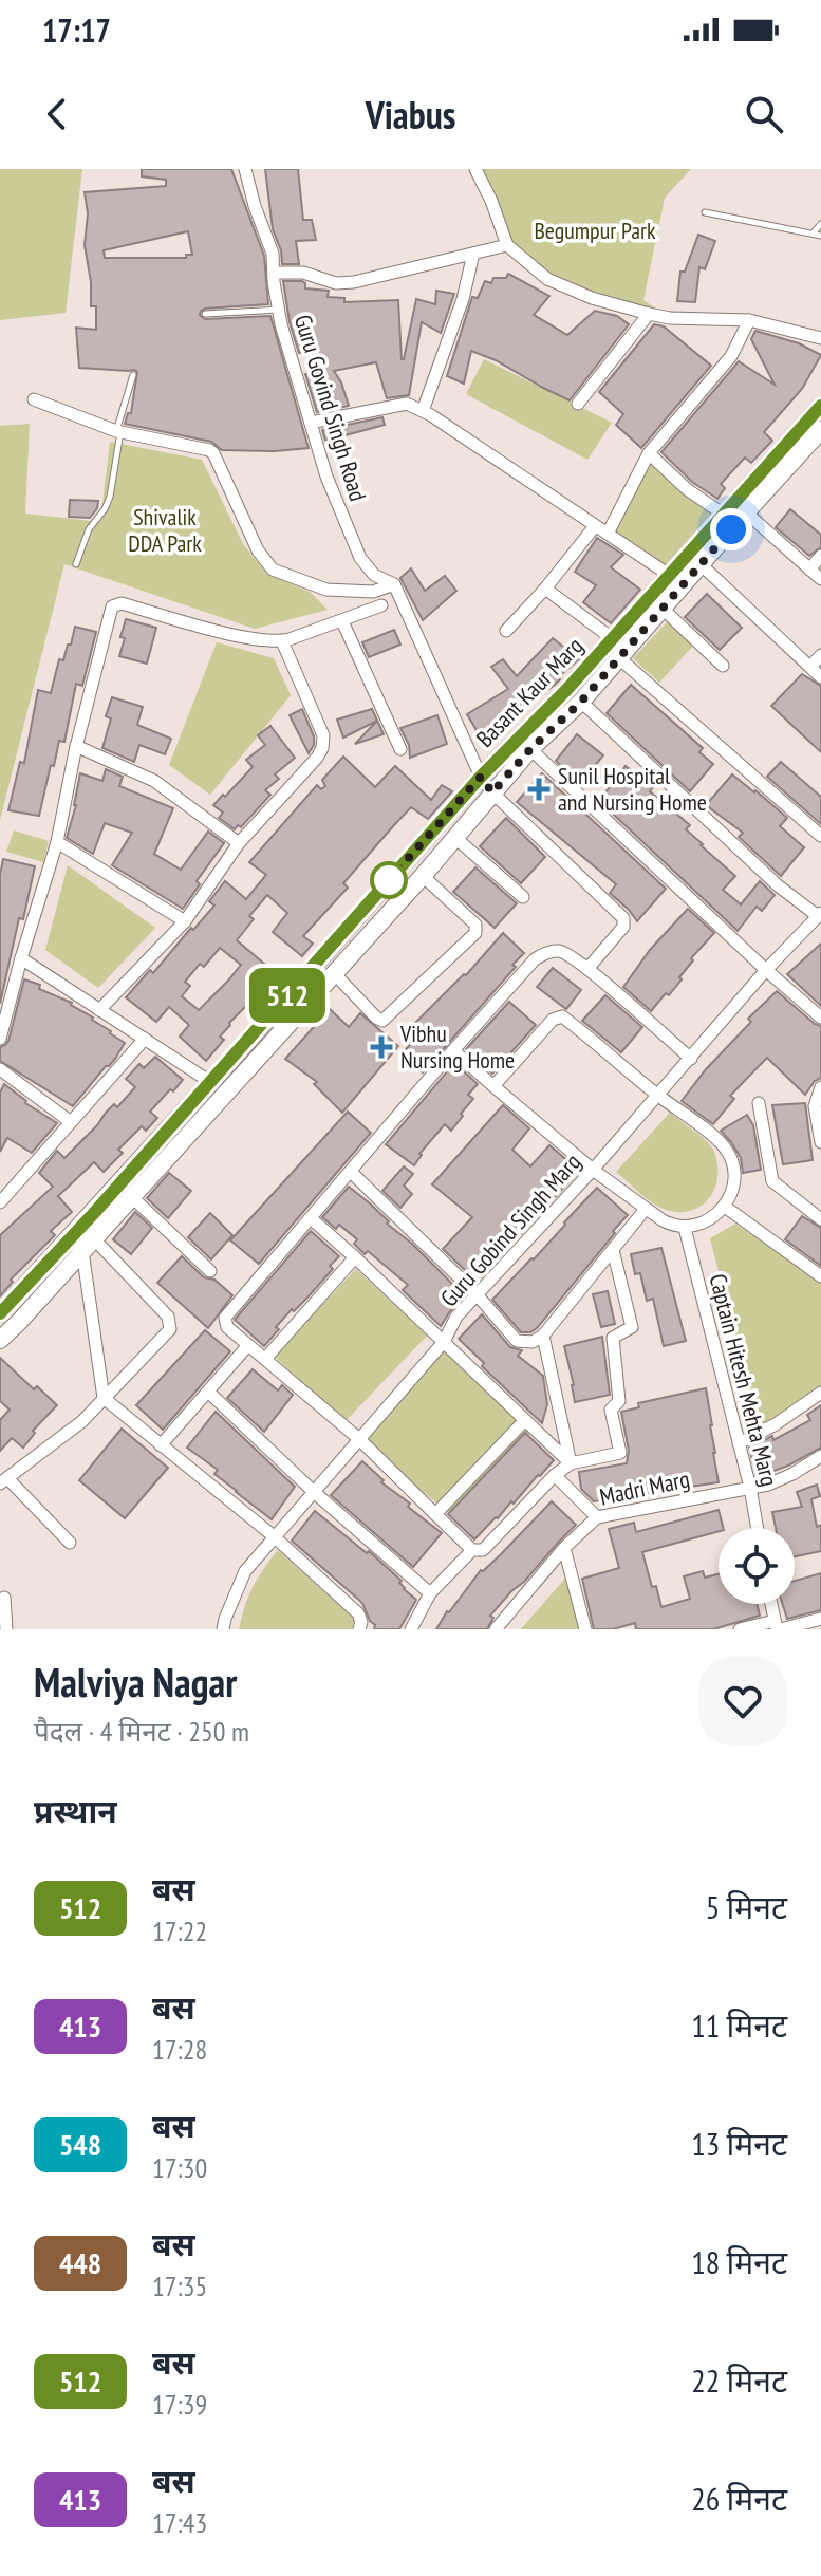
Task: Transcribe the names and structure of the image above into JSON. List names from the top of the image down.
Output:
{
  "streets": {
    "main road": ["Basant Kaur Marg"],
    "street": [
      "Guru Govind Singh Road",
      "Guru Gobind Singh Marg",
      "Captain Hitesh Mehta Marg",
      "Madri Marg"
    ]
  },
  "crossings": [
    ["Guru Govind Singh Road", "Basant Kaur Marg"],
    ["Captain Hitesh Mehta Marg", "Madri Marg"]
  ],
  "parks": ["Begumpur Park", "Shivalik DDA Park"],
  "places": {
    "health": ["Sunil Hospital and Nursing Home", "Vibhu Nursing Home"]
  },
  "lines": ["bus line 512"],
  "page": {
    "status": "17:17",
    "header": "Viabus",
    "on_map": "512",
    "heading": [
      ["Malviya Nagar", "पैदल · 4 मिनट · 250 m"],
      "प्रस्थान"
    ],
    "list": [
      {
        "mark": "512",
        "name": "बस",
        "note": "17:22",
        "value": "5 मिनट"
      },
      {
        "mark": "413",
        "name": "बस",
        "note": "17:28",
        "value": "11 मिनट"
      },
      {
        "mark": "548",
        "name": "बस",
        "note": "17:30",
        "value": "13 मिनट"
      },
      {
        "mark": "448",
        "name": "बस",
        "note": "17:35",
        "value": "18 मिनट"
      },
      {
        "mark": "512",
        "name": "बस",
        "note": "17:39",
        "value": "22 मिनट"
      },
      {
        "mark": "413",
        "name": "बस",
        "note": "17:43",
        "value": "26 मिनट"
      }
    ]
  }
}
